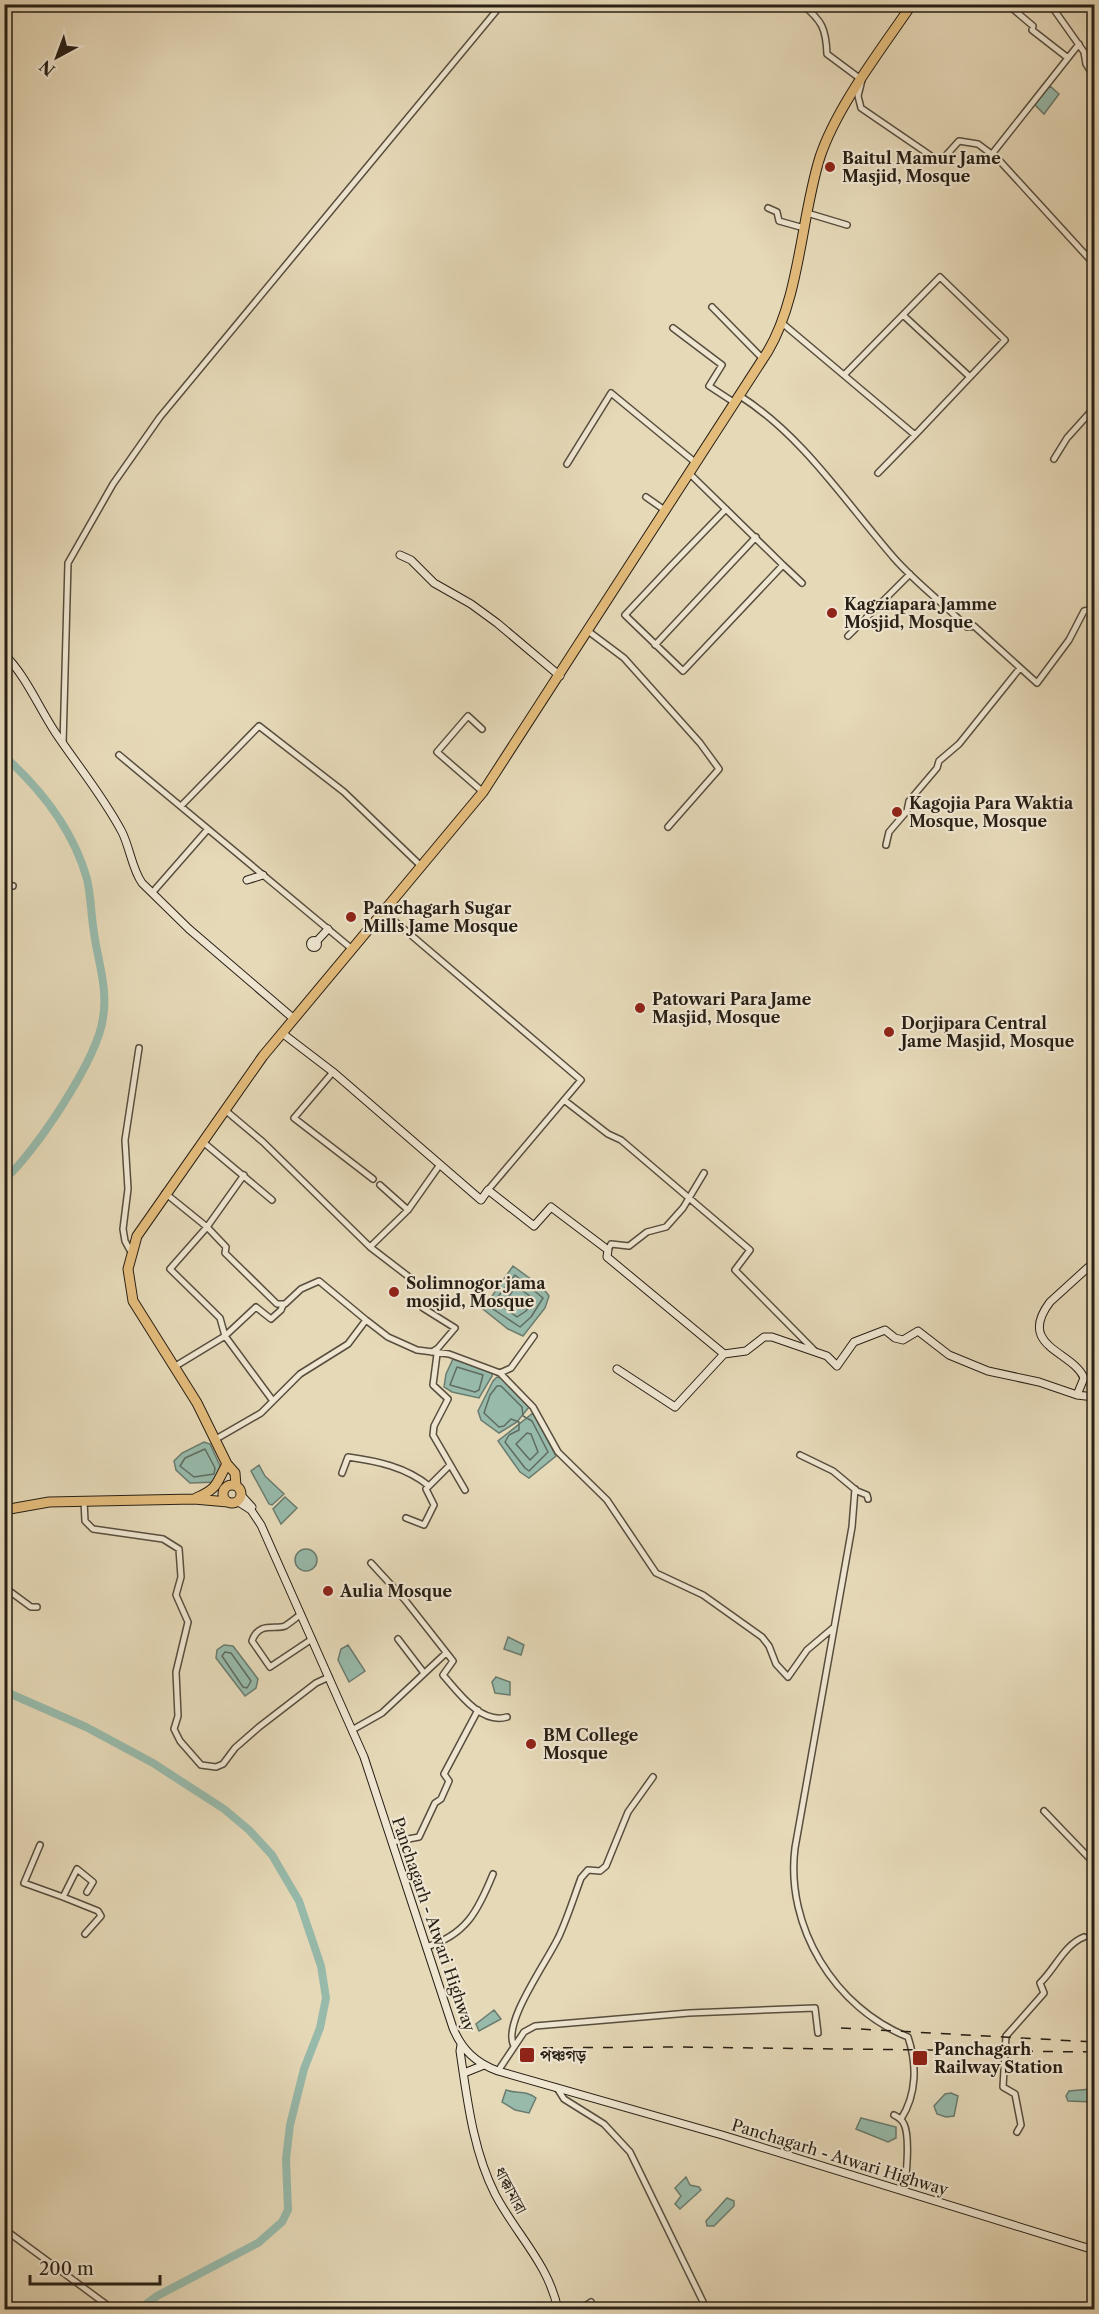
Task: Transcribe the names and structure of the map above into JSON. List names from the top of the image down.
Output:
{
  "streets": {
    "street": ["Panchagarh - Atwari Highway", "ধাক্কামারা"]
  },
  "crossings": [
    ["Panchagarh - Atwari Highway", "ধাক্কামারা"]
  ],
  "places": {
    "other": [
      "Baitul Mamur Jame Masjid, Mosque",
      "Kagziapara Jamme Mosjid, Mosque",
      "Kagojia Para Waktia Mosque, Mosque",
      "Panchagarh Sugar Mills Jame Mosque",
      "Patowari Para Jame Masjid, Mosque",
      "Dorjipara Central Jame Masjid, Mosque",
      "Solimnogor jama mosjid, Mosque",
      "Aulia Mosque",
      "BM College Mosque"
    ],
    "transit": ["পঞ্চগড়", "Panchagarh Railway Station"]
  },
  "scale_bar": "200 m",
  "north": "bottom left"
}
